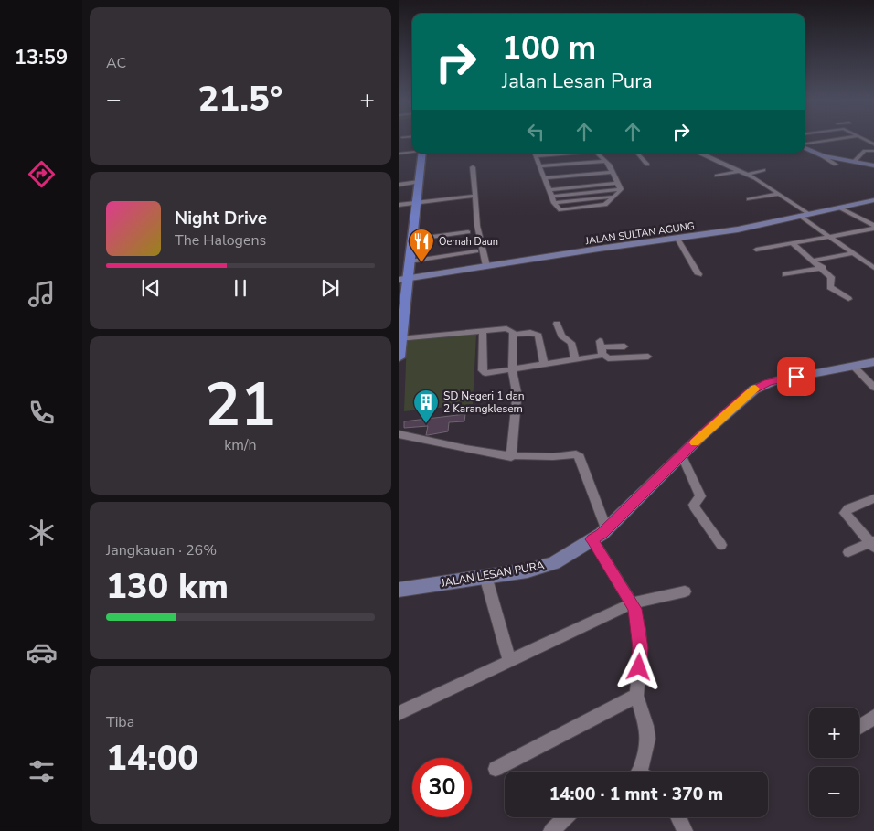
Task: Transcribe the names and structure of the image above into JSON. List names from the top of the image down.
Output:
{
  "streets": {
    "street": ["JALAN SULTAN AGUNG", "JALAN LESAN PURA"]
  },
  "places": {
    "restaurant": ["Oemah Daun"],
    "building": ["SD Negeri 1 dan 2 Karangklesem"]
  },
  "page": {
    "tabs": "13:59",
    "tile": [
      "AC",
      ["21", "km/h"],
      ["Jangkauan · 26%", "130 km"],
      ["Tiba", "14:00"]
    ],
    "turn": ["100 m", "Jalan Lesan Pura"],
    "heat": ["−", "21.5°", "+"],
    "song": ["Night Drive", "The Halogens"],
    "map_buttons": ["+", "−"],
    "limit": "30",
    "trip": "14:00 · 1 mnt · 370 m"
  }
}
